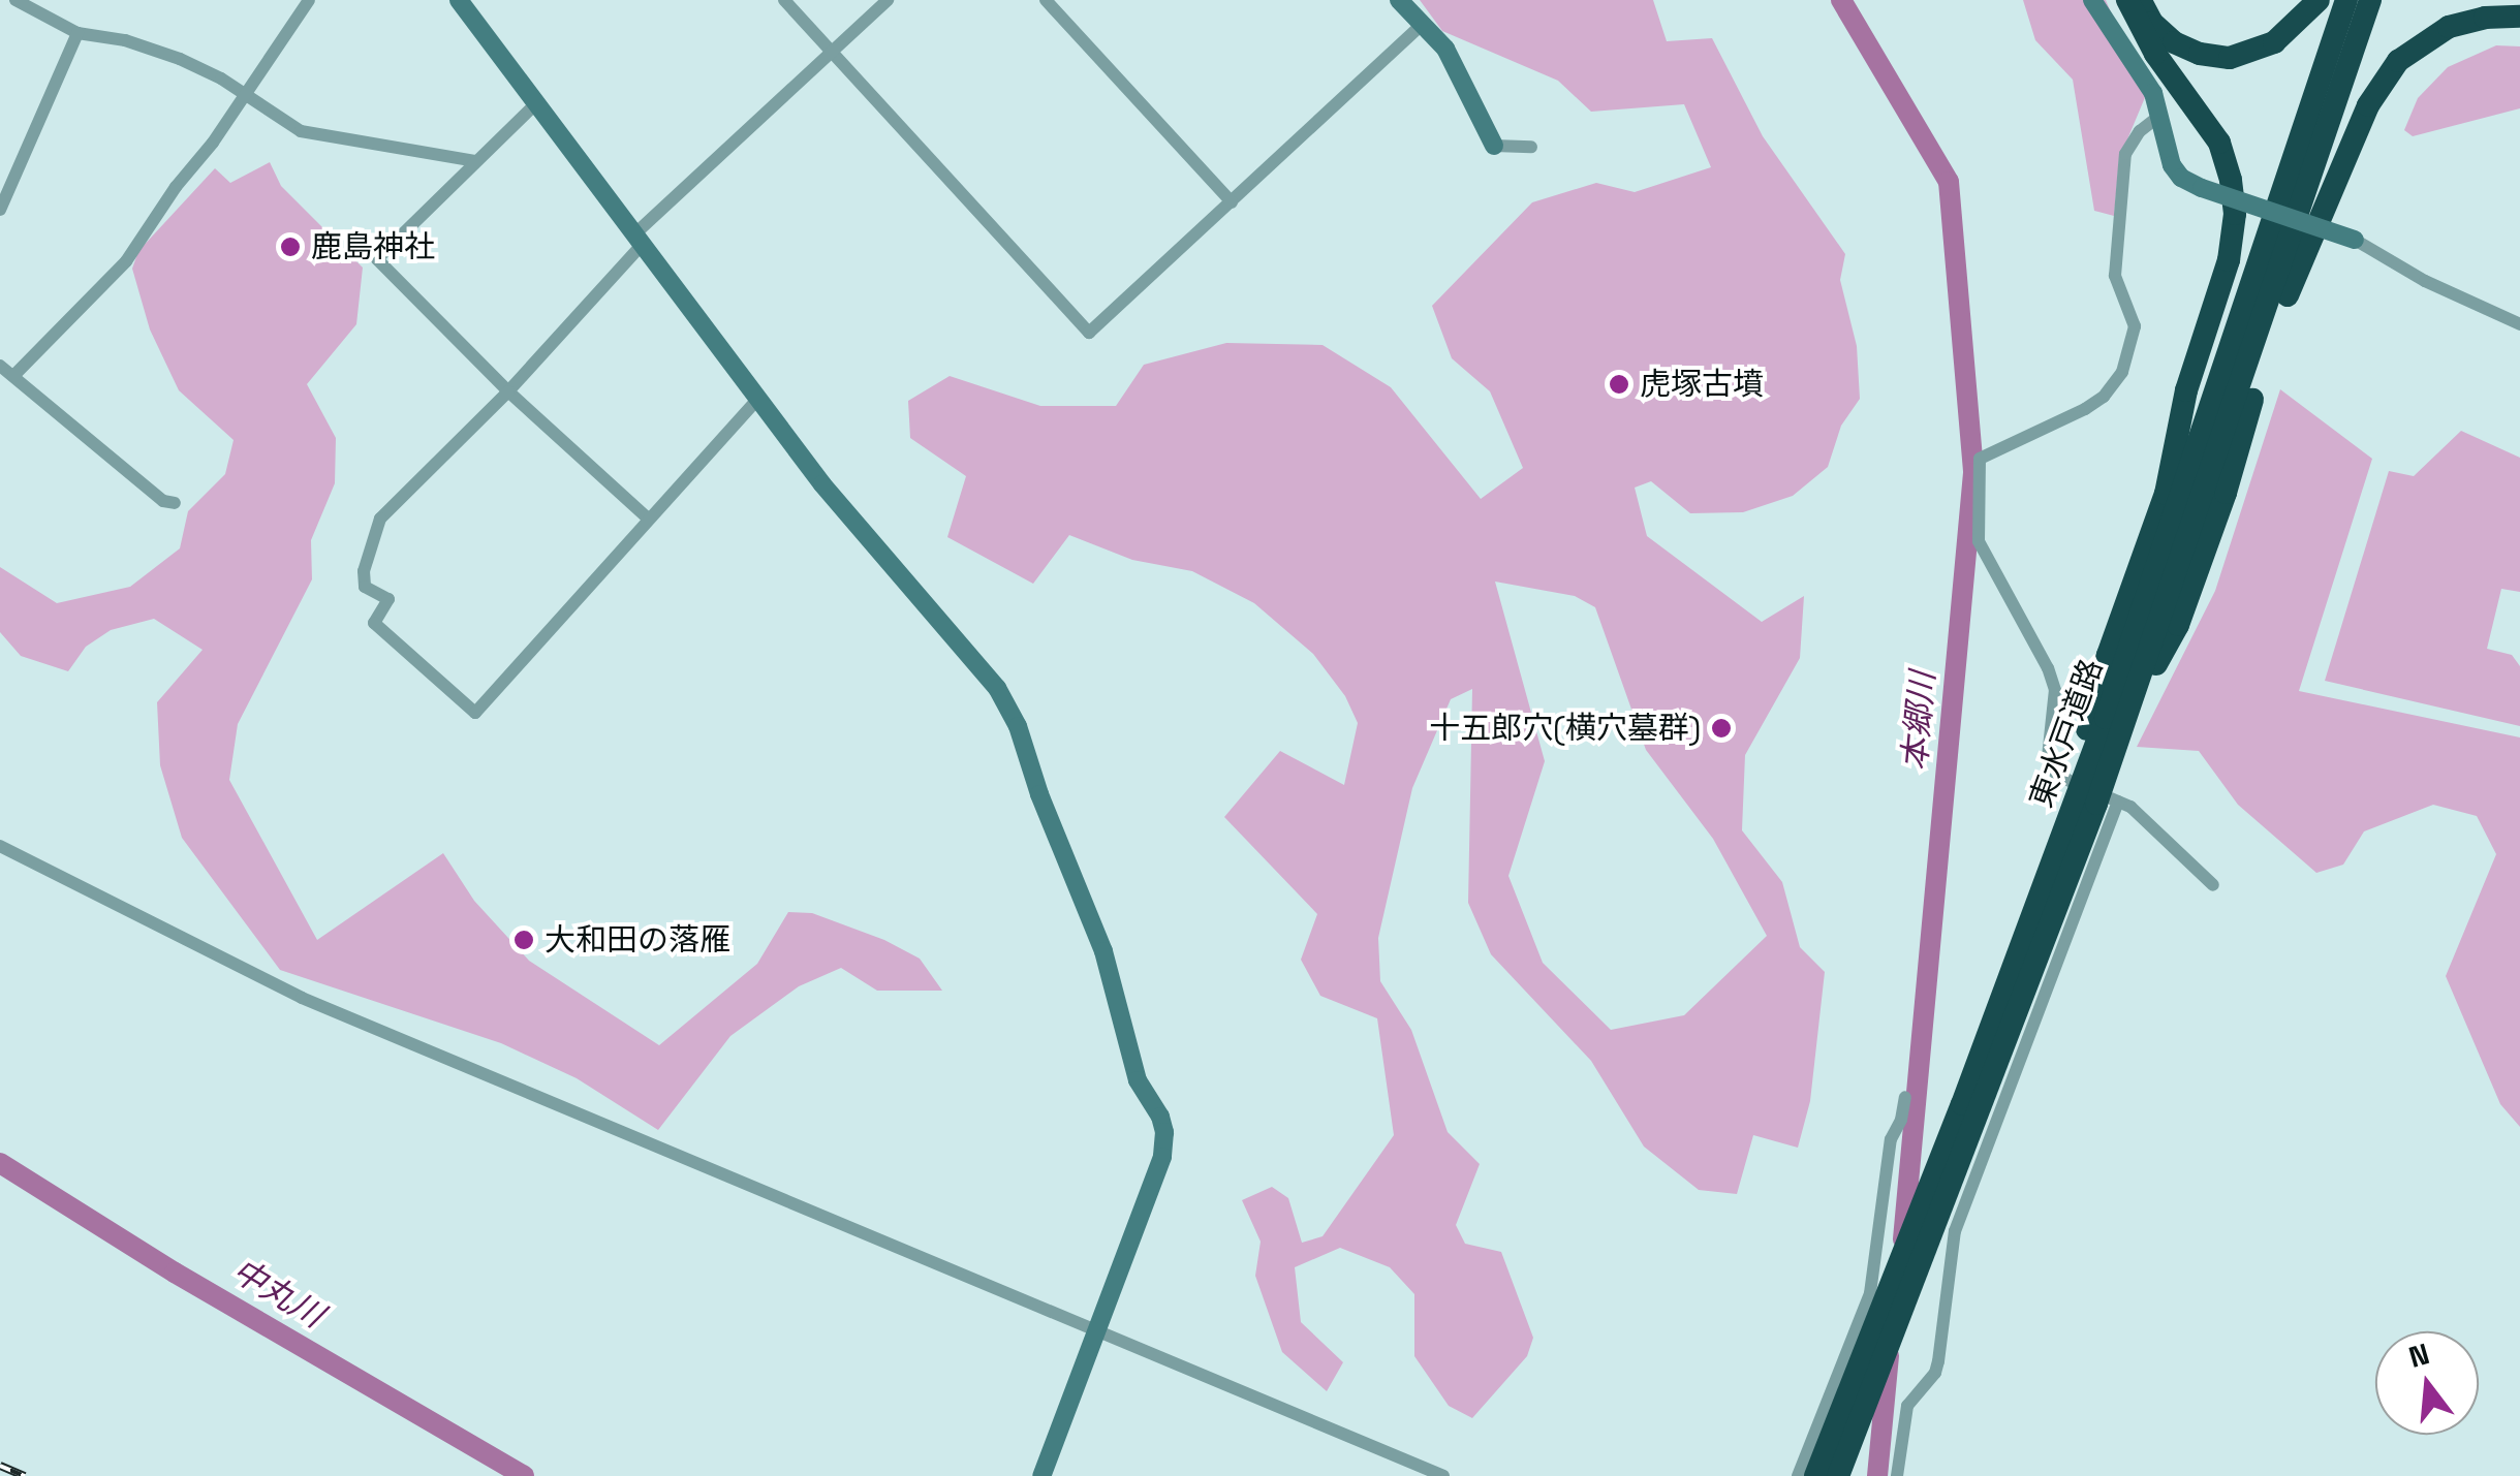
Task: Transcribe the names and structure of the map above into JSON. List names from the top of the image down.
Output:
{
  "streets": {
    "highway": ["東水戸道路"]
  },
  "water": ["本郷川", "中丸川"],
  "places": [
    "鹿島神社",
    "虎塚古墳",
    "十五郎穴(横穴墓群)",
    "大和田の落雁"
  ],
  "north": "top"
}
